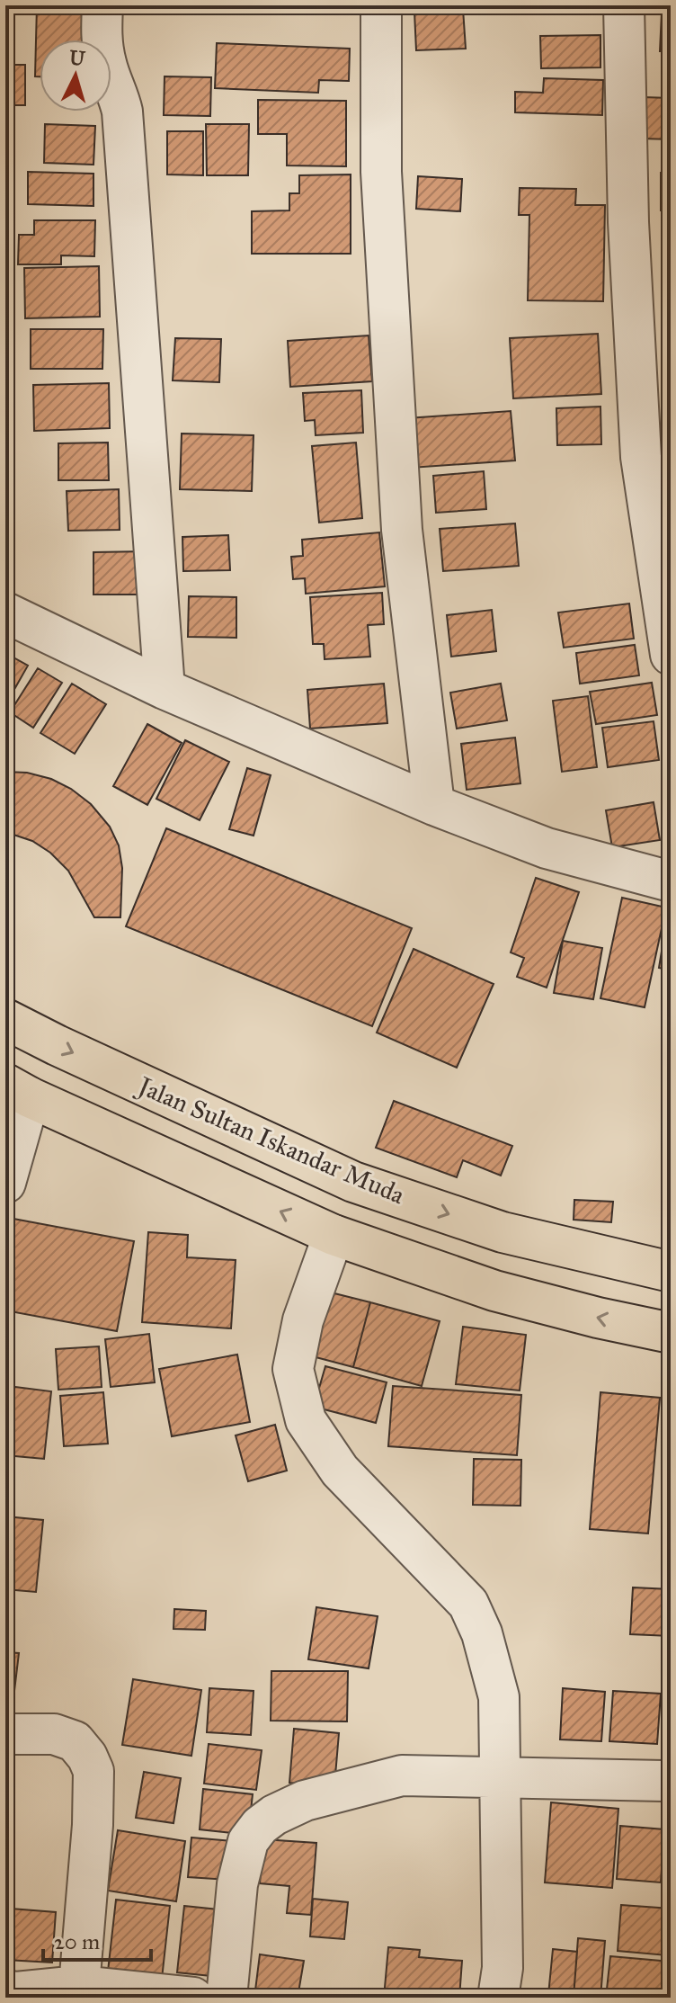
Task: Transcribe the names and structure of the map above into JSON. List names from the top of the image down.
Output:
{
  "streets": {
    "highway": ["Jalan Sultan Iskandar Muda"]
  },
  "scale_bar": "20 m",
  "north": "top"
}
